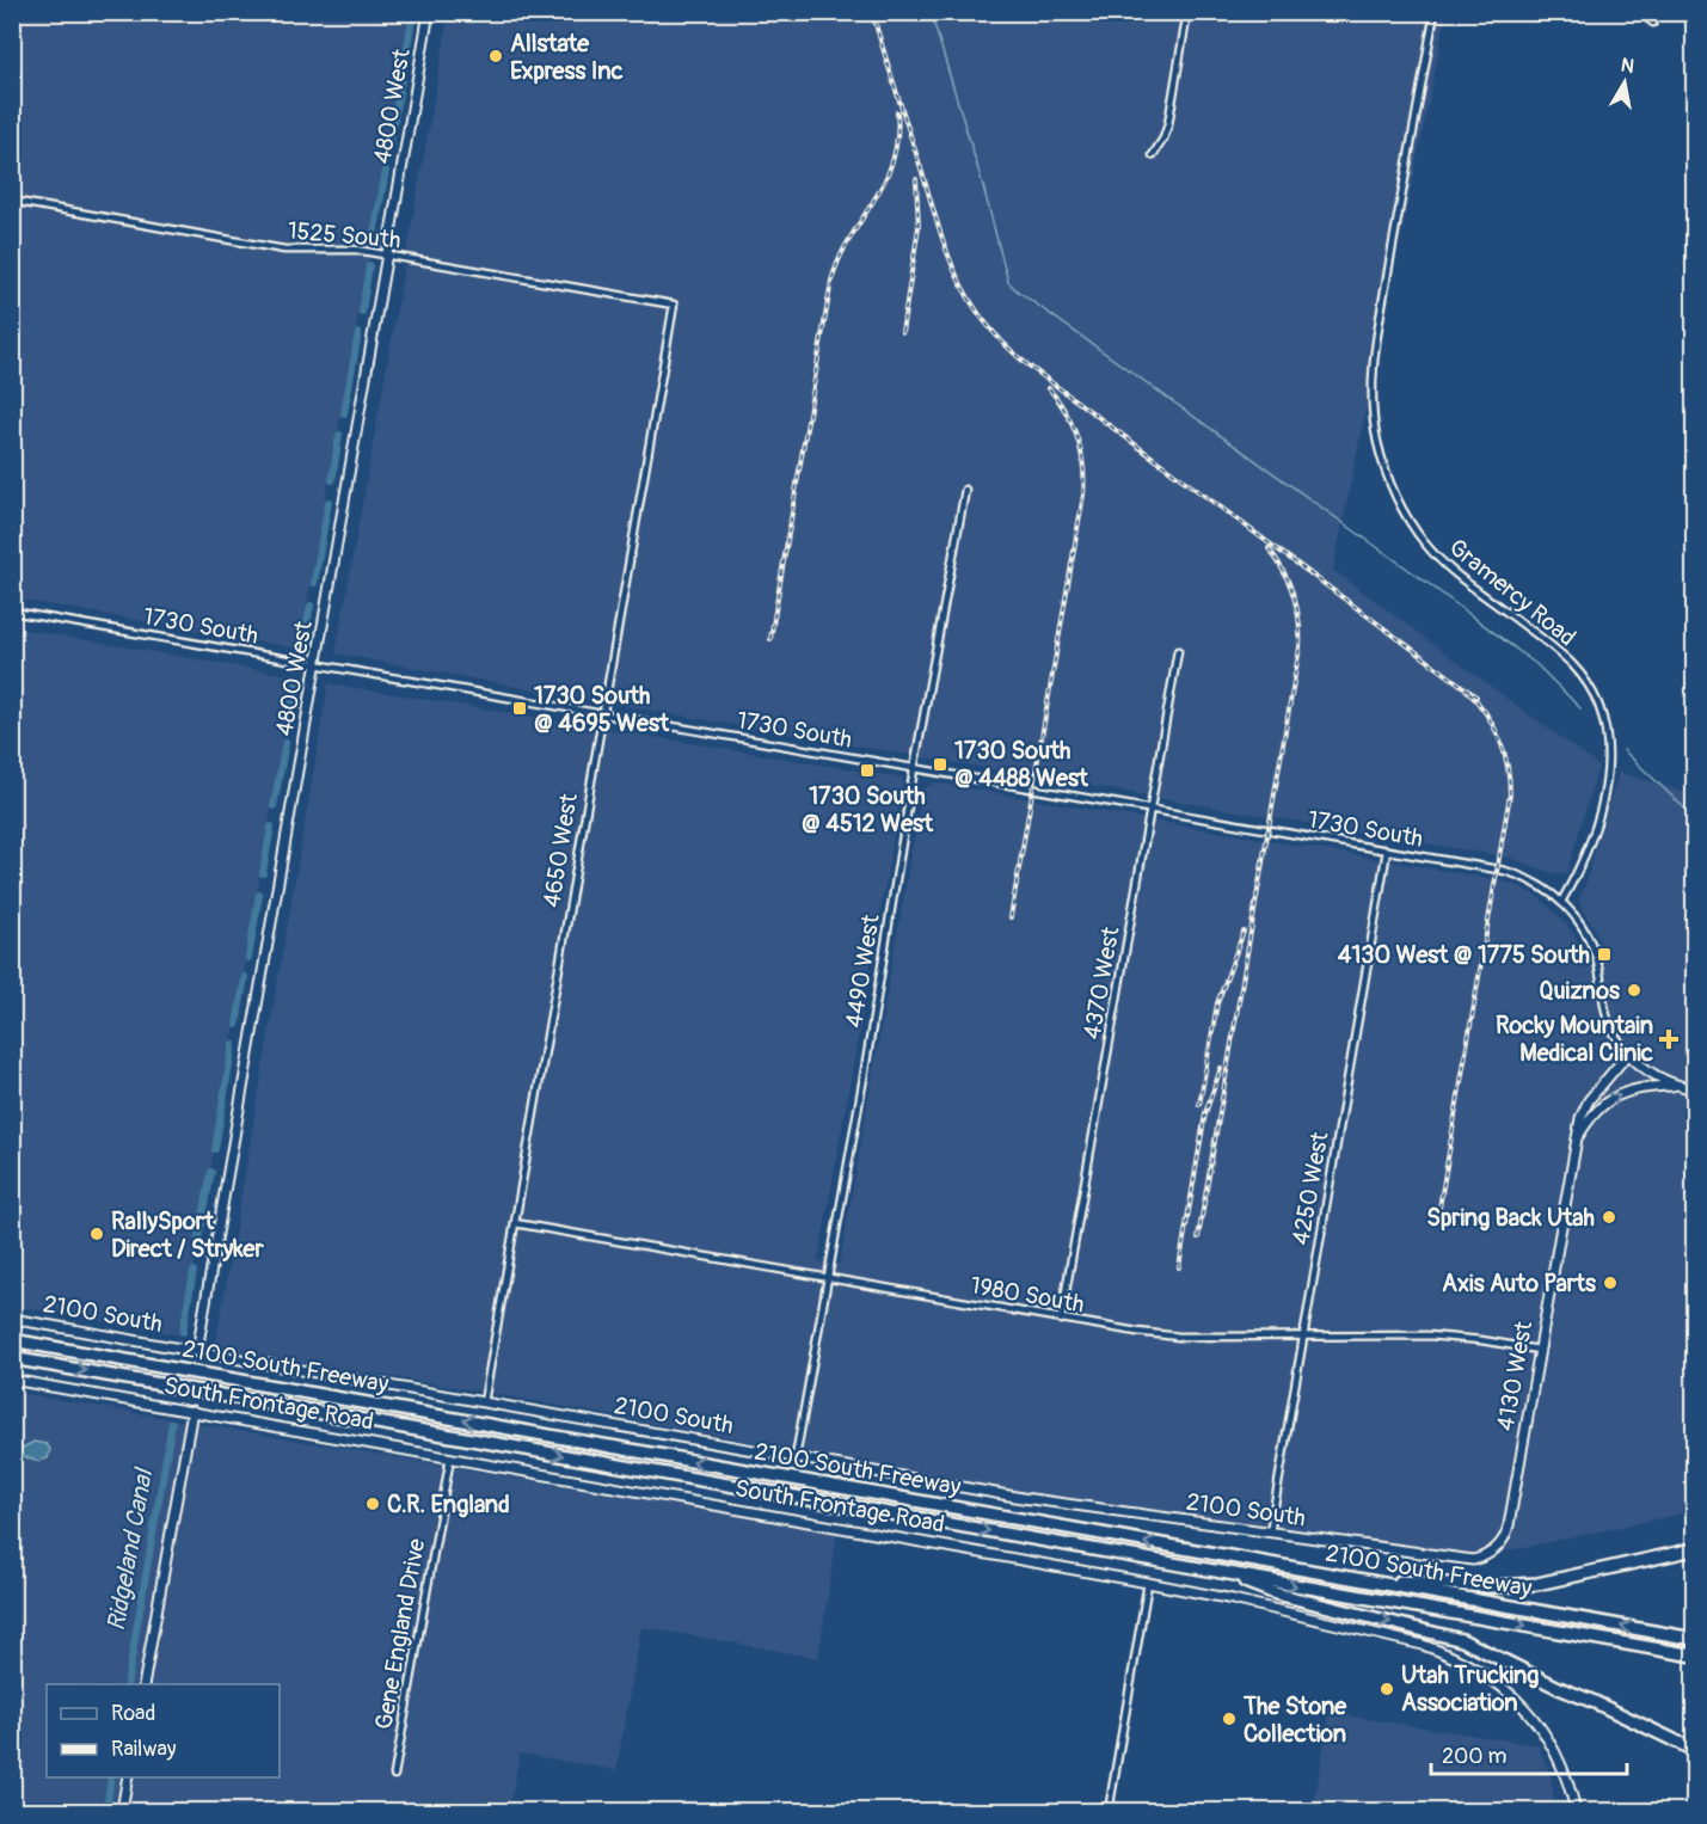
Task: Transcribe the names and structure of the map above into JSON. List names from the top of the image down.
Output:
{
  "streets": {
    "highway": ["2100 South Freeway"],
    "street": [
      "4800 West",
      "1525 South",
      "Gramercy Road",
      "1730 South",
      "4650 West",
      "4490 West",
      "4370 West",
      "4250 West",
      "1980 South",
      "2100 South",
      "4130 West",
      "South Frontage Road",
      "Gene England Drive"
    ]
  },
  "crossings": [
    ["4800 West", "1525 South"],
    ["4800 West", "1730 South"],
    ["4800 West", "2100 South"],
    ["1525 South", "4650 West"],
    ["Gramercy Road", "1730 South"],
    ["1730 South", "4650 West"],
    ["1730 South", "4490 West"],
    ["1730 South", "4370 West"],
    ["1730 South", "4250 West"],
    ["4650 West", "1980 South"],
    ["4650 West", "2100 South"],
    ["4490 West", "1980 South"],
    ["4490 West", "2100 South"],
    ["4370 West", "1980 South"],
    ["4250 West", "1980 South"],
    ["4250 West", "2100 South"],
    ["1980 South", "4130 West"],
    ["2100 South", "4130 West"],
    ["South Frontage Road", "Gene England Drive"]
  ],
  "water": ["Ridgeland Canal"],
  "places": {
    "other": [
      "Allstate Express Inc",
      "Quiznos",
      "Spring Back Utah",
      "RallySport Direct / Stryker",
      "Axis Auto Parts",
      "C.R. England",
      "Utah Trucking Association",
      "The Stone Collection"
    ],
    "transit": [
      "1730 South @ 4695 West",
      "1730 South @ 4488 West",
      "1730 South @ 4512 West",
      "4130 West @ 1775 South"
    ],
    "health": ["Rocky Mountain Medical Clinic"]
  },
  "legend": ["Road", "Railway"],
  "scale_bar": "200 m",
  "north": "top"
}
